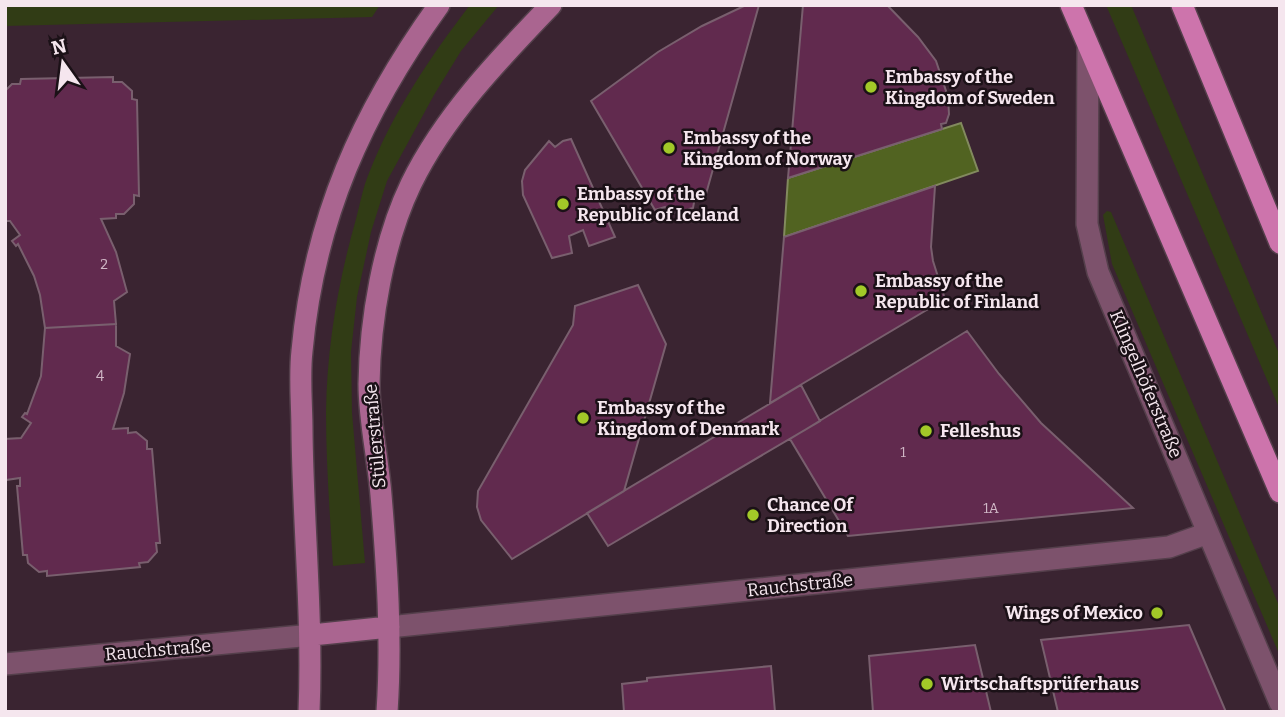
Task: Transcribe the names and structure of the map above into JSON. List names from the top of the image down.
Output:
{
  "streets": {
    "main road": ["Klingelhöferstraße", "Stülerstraße"],
    "street": ["Rauchstraße"]
  },
  "crossings": [
    ["Klingelhöferstraße", "Rauchstraße"],
    ["Stülerstraße", "Rauchstraße"]
  ],
  "places": [
    "Embassy of the Kingdom of Sweden",
    "Embassy of the Kingdom of Norway",
    "Embassy of the Republic of Iceland",
    "Embassy of the Republic of Finland",
    "Embassy of the Kingdom of Denmark",
    "Felleshus",
    "Chance Of Direction",
    "Wings of Mexico",
    "Wirtschaftsprüferhaus"
  ],
  "house_numbers": [
    "2",
    "4",
    "1",
    "1A"
  ],
  "north": "top"
}
